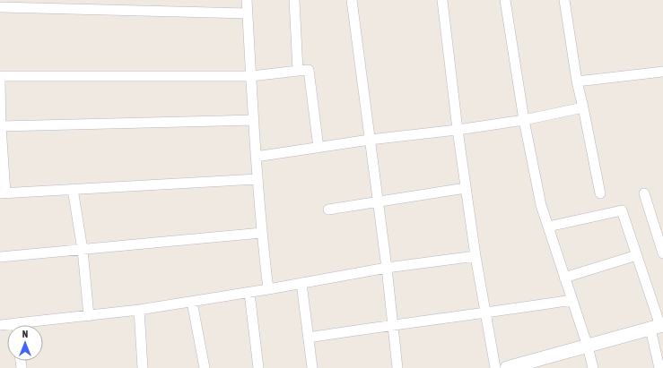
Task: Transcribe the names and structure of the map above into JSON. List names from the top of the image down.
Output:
{
  "north": "top"
}
